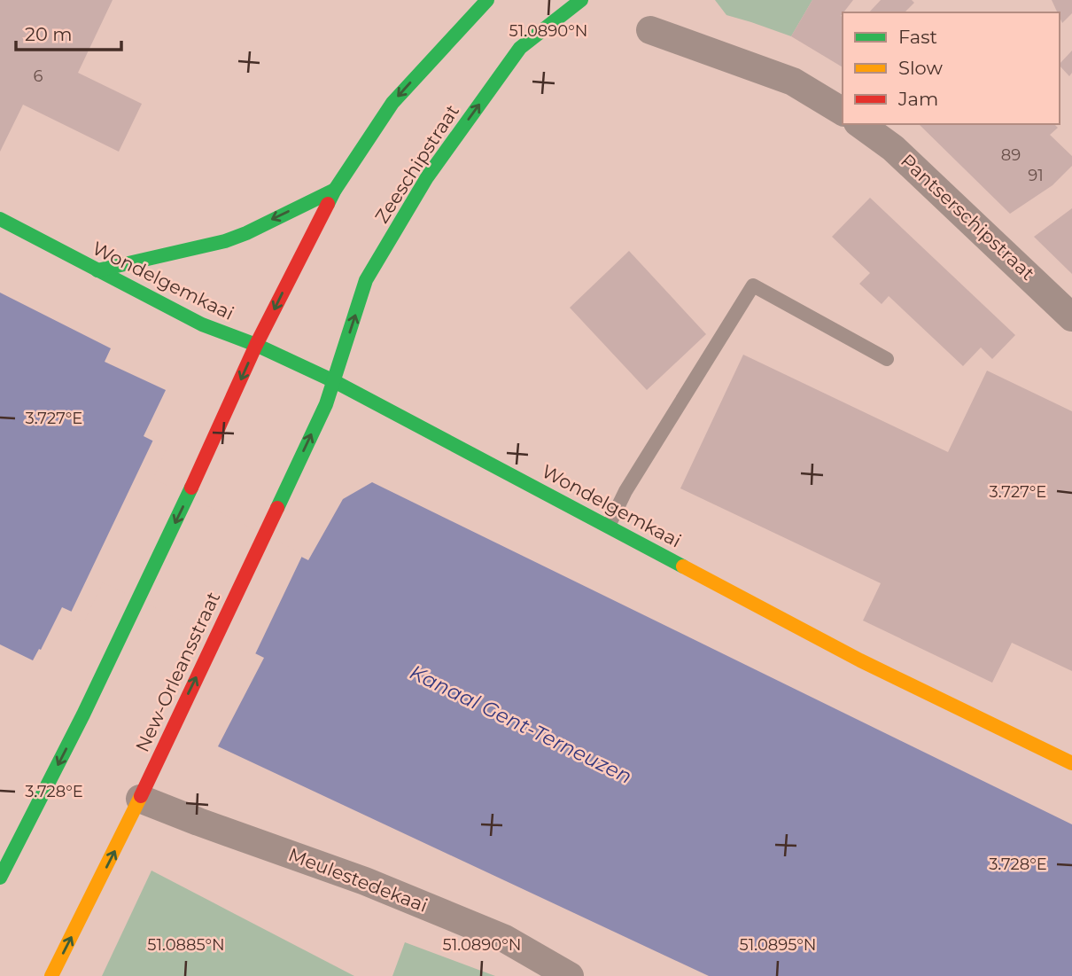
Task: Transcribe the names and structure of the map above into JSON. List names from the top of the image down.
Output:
{
  "streets": {
    "main road": ["Zeeschipstraat", "Wondelgemkaai", "New-Orleansstraat"],
    "street": ["Pantserschipstraat", "Meulestedekaai"]
  },
  "crossings": [
    ["Zeeschipstraat", "Wondelgemkaai"],
    ["Zeeschipstraat", "New-Orleansstraat"],
    ["Wondelgemkaai", "New-Orleansstraat"],
    ["New-Orleansstraat", "Meulestedekaai"]
  ],
  "water": ["Kanaal Gent-Terneuzen"],
  "house_numbers": ["6", "89", "91"],
  "legend": ["Fast", "Slow", "Jam"],
  "scale_bar": "20 m",
  "coordinates": [
    "51.0890°N",
    "3.727°E",
    "3.728°E",
    "51.0885°N",
    "51.0895°N"
  ]
}
